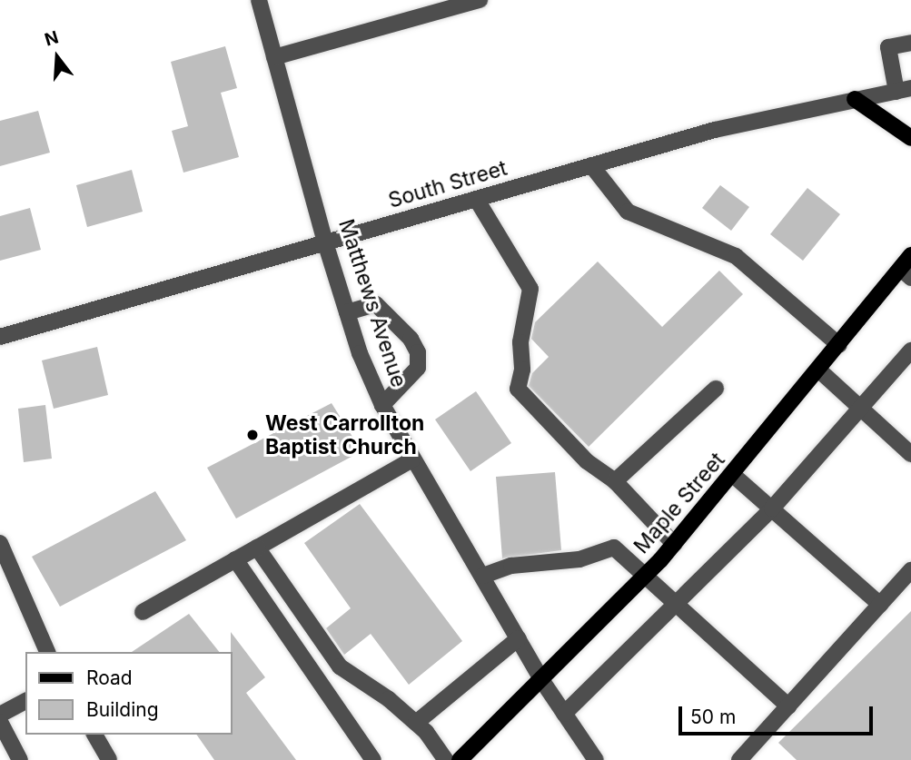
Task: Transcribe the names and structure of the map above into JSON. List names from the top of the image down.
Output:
{
  "streets": {
    "main road": ["Maple Street"],
    "street": ["South Street", "Matthews Avenue"]
  },
  "crossings": [
    ["South Street", "Matthews Avenue"],
    ["Matthews Avenue", "Maple Street"]
  ],
  "places": ["West Carrollton Baptist Church"],
  "legend": ["Road", "Building"],
  "scale_bar": "50 m",
  "north": "top"
}
